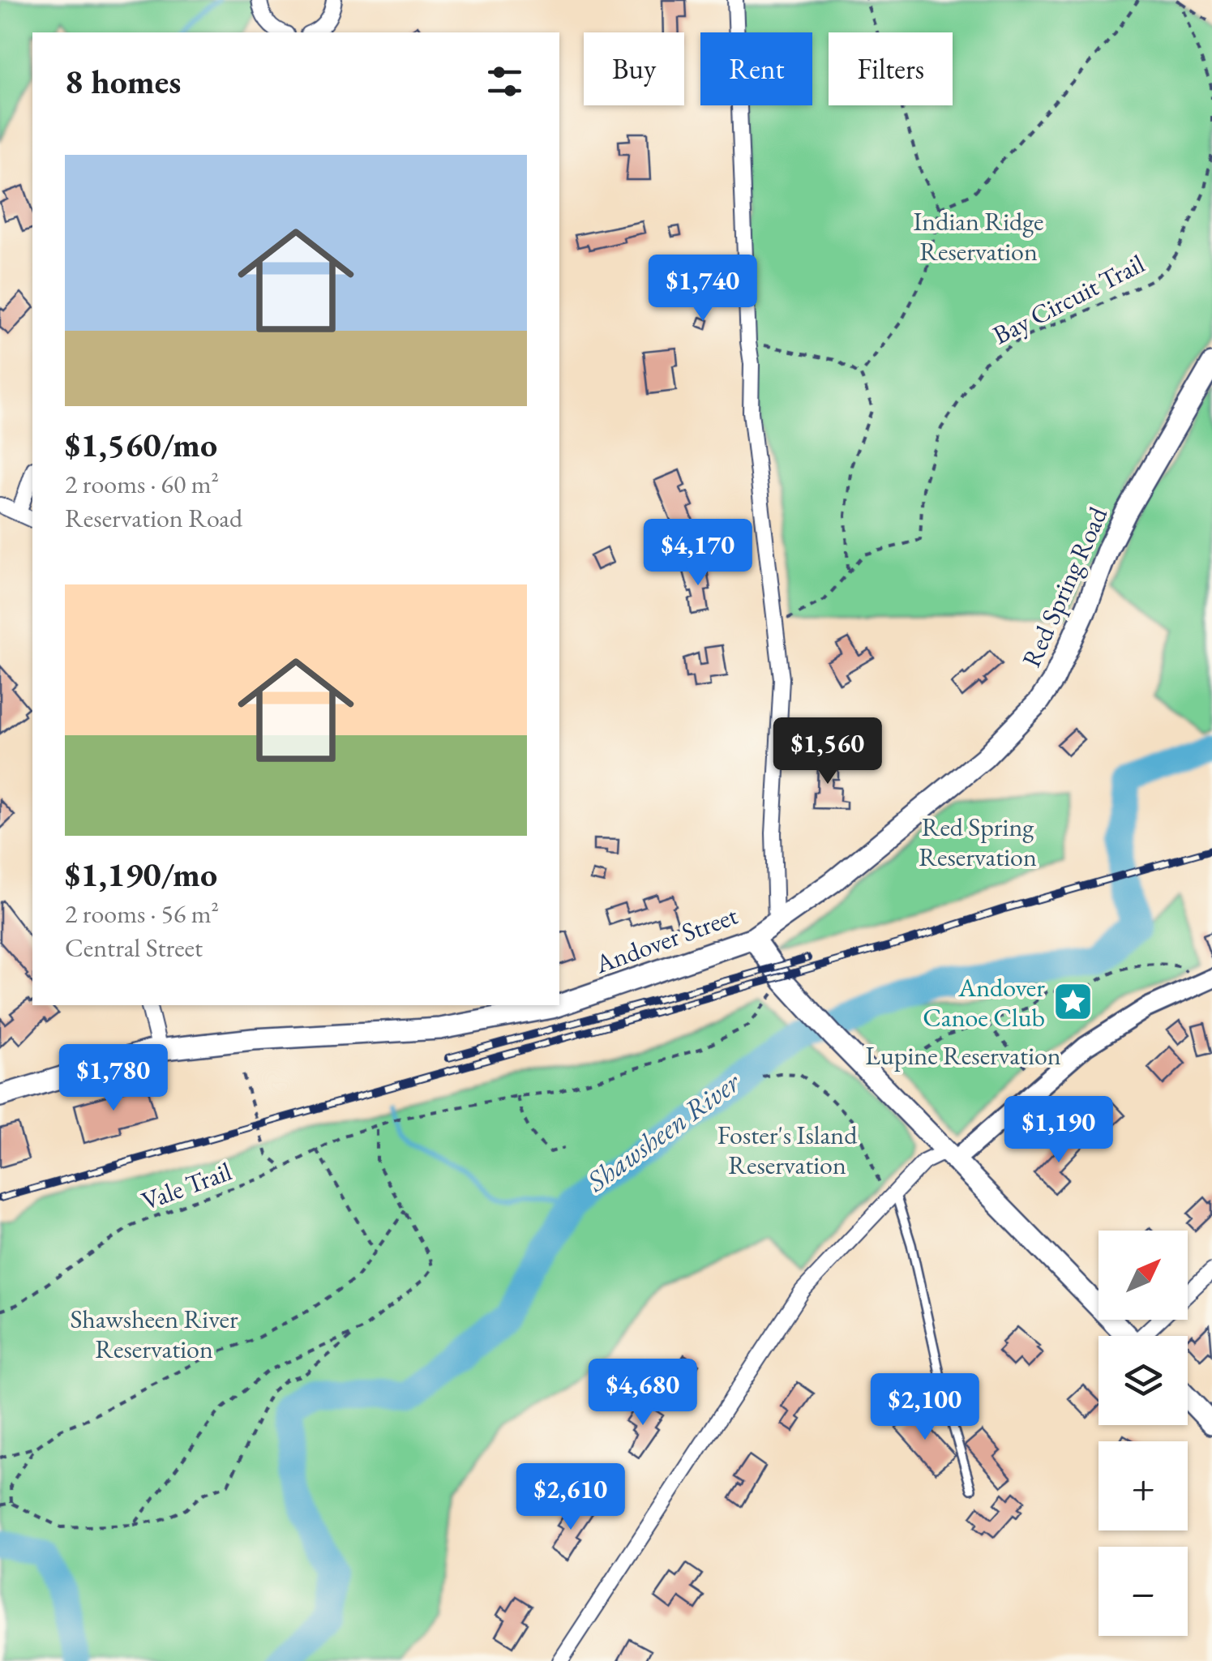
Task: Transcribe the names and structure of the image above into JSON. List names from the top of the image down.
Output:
{
  "streets": {
    "main road": ["Red Spring Road", "Andover Street"],
    "path": ["Bay Circuit Trail", "Vale Trail"]
  },
  "crossings": [
    ["Red Spring Road", "Andover Street"]
  ],
  "water": ["Shawsheen River"],
  "parks": [
    "Indian Ridge Reservation",
    "Red Spring Reservation",
    "Lupine Reservation",
    "Foster's Island Reservation",
    "Shawsheen River Reservation"
  ],
  "places": {
    "place": ["Andover Canoe Club"]
  },
  "north": "top right",
  "page": {
    "chip": ["Buy", "Rent", "Filters"],
    "heading": "8 homes",
    "list": [
      {
        "name": "$1,560/mo",
        "note": "2 rooms · 60 m² · Reservation Road"
      },
      {
        "name": "$1,190/mo",
        "note": "2 rooms · 56 m² · Central Street"
      }
    ],
    "price": [
      "$1,740",
      "$4,170",
      "$1,560",
      "$1,780",
      "$1,190",
      "$4,680",
      "$2,100",
      "$2,610"
    ],
    "map_buttons": ["+", "−"]
  }
}
